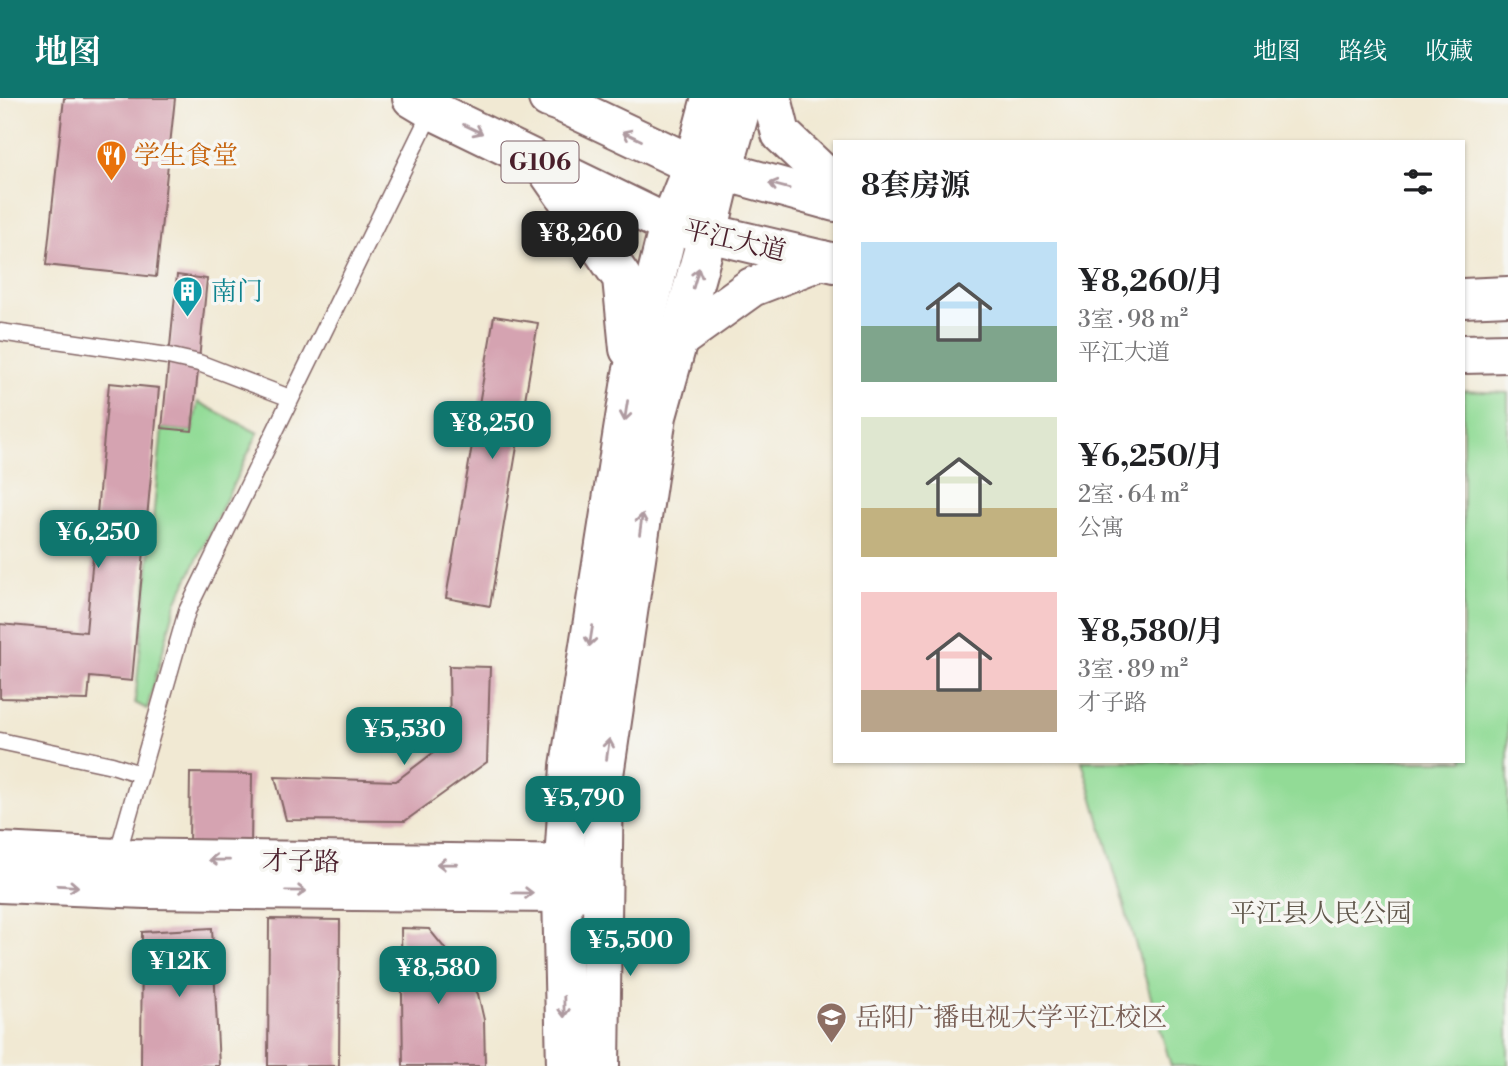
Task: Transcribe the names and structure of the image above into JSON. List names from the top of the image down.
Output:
{
  "streets": {
    "main road": ["G106", "平江大道", "才子路"]
  },
  "parks": ["平江县人民公园"],
  "places": {
    "restaurant": ["学生食堂"],
    "building": ["南门"],
    "school or university": ["岳阳广播电视大学平江校区"]
  },
  "page": {
    "header": "地图",
    "nav": ["地图", "路线", "收藏"],
    "heading": "8套房源",
    "price": [
      "¥8,260",
      "¥8,250",
      "¥6,250",
      "¥5,530",
      "¥5,790",
      "¥5,500",
      "¥12K",
      "¥8,580"
    ],
    "list": [
      {
        "name": "¥8,260/月",
        "note": "3室 · 98 m² · 平江大道"
      },
      {
        "name": "¥6,250/月",
        "note": "2室 · 64 m² · 公寓"
      },
      {
        "name": "¥8,580/月",
        "note": "3室 · 89 m² · 才子路"
      }
    ]
  }
}
